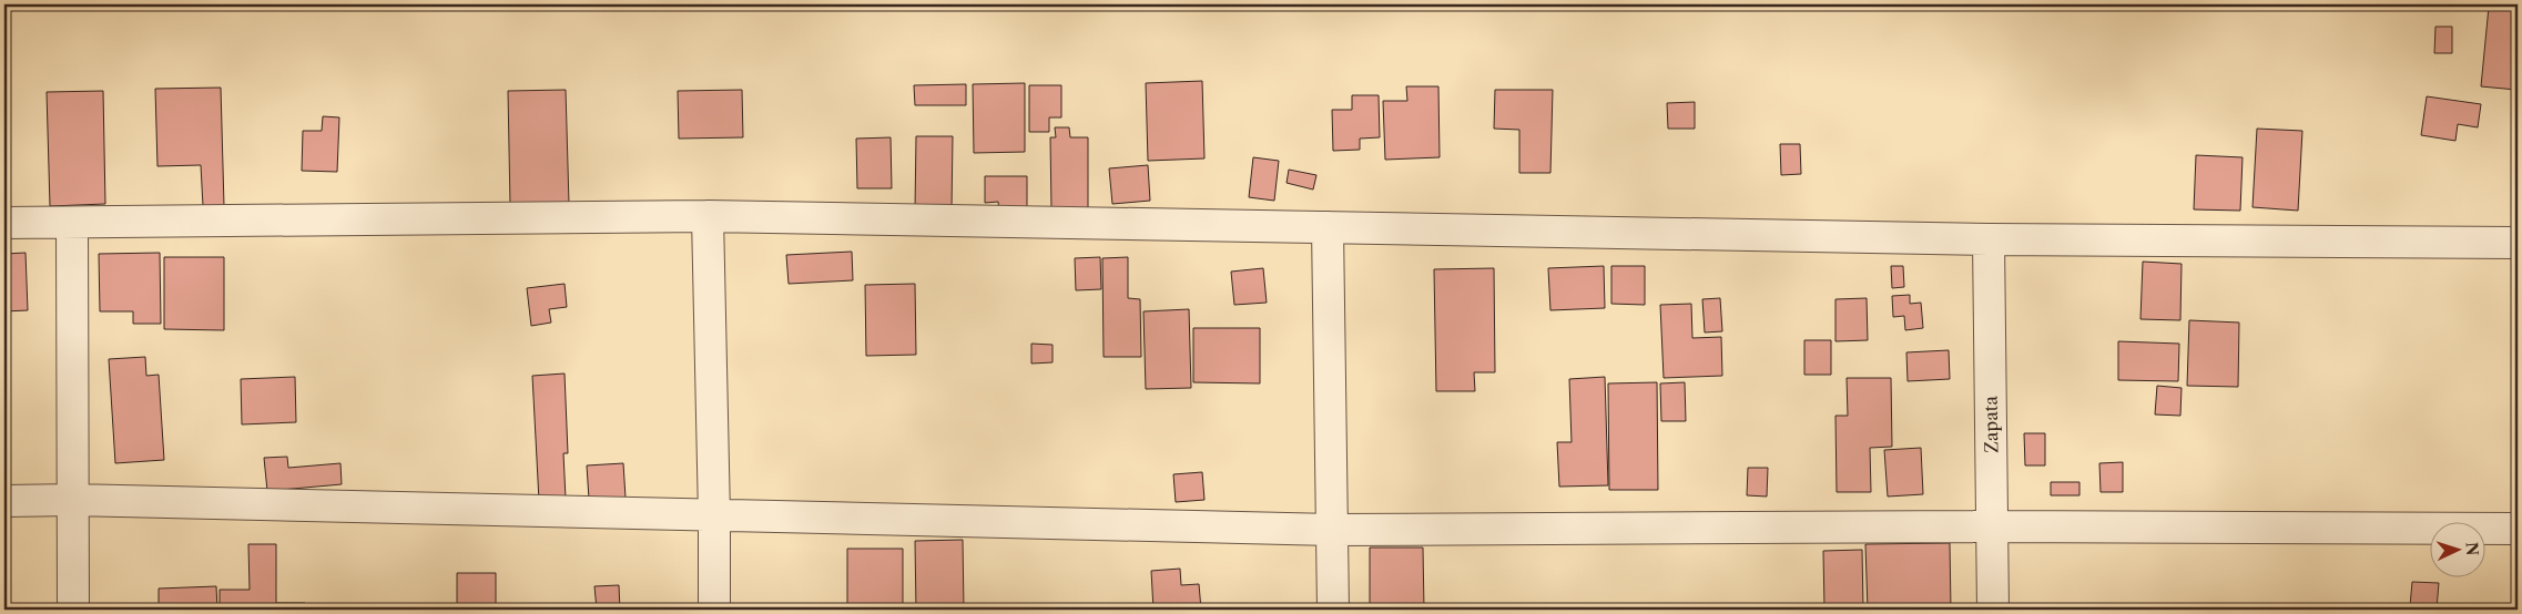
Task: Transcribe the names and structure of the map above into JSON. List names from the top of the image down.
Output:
{
  "streets": {
    "street": ["Zapata"]
  },
  "north": "right"
}
